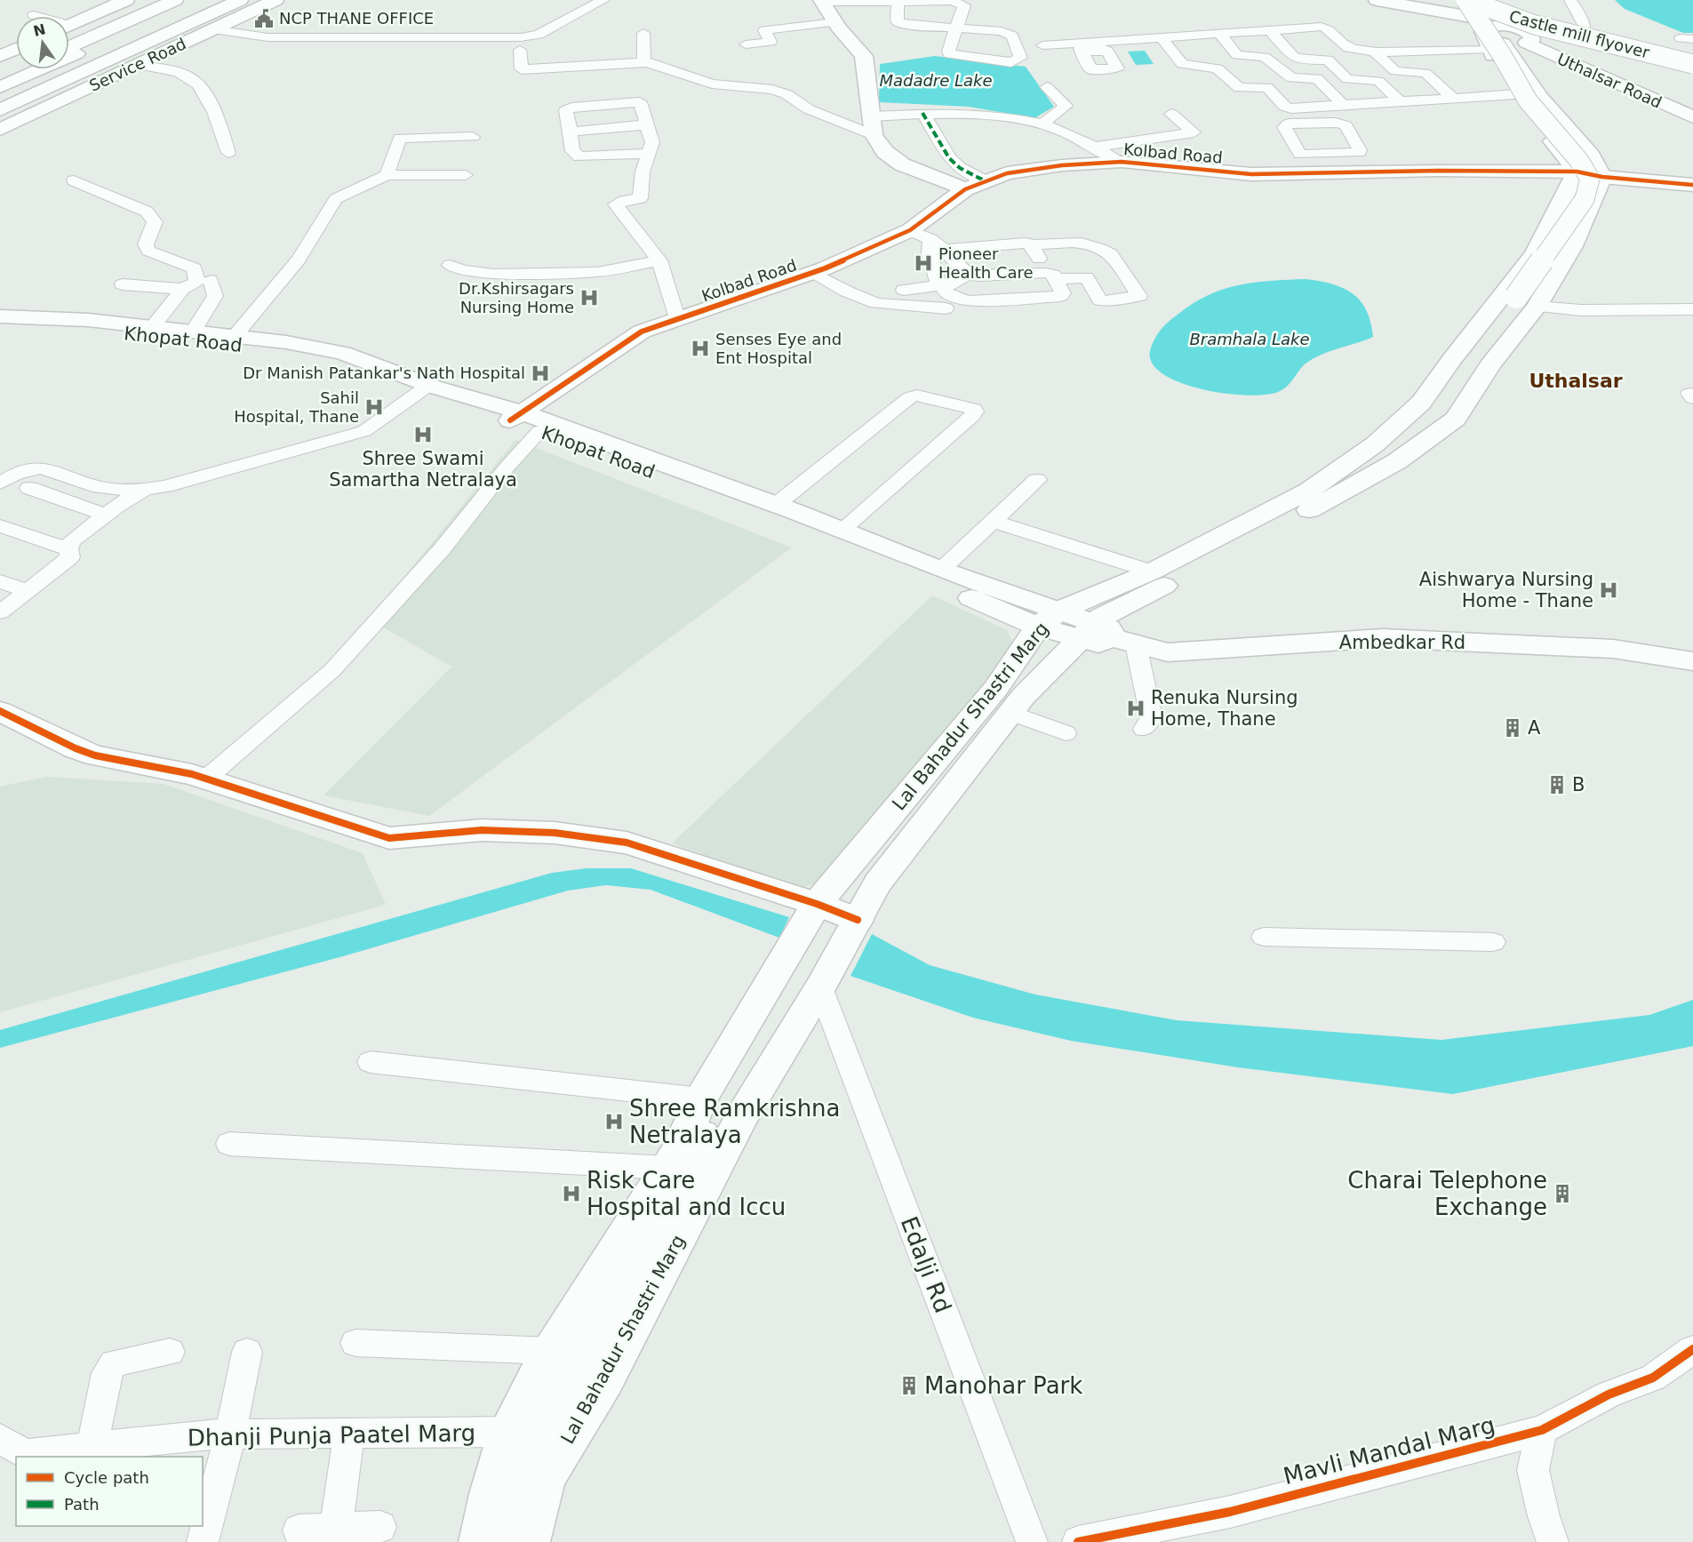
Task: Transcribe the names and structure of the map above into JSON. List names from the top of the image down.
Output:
{
  "streets": {
    "main road": [
      "Castle mill flyover",
      "Service Road",
      "Uthalsar Road",
      "Kolbad Road",
      "Khopat Road",
      "Ambedkar Rd",
      "Lal Bahadur Shastri Marg"
    ],
    "street": ["Edalji Rd", "Dhanji Punja Paatel Marg", "Mavli Mandal Marg"]
  },
  "crossings": [
    ["Castle mill flyover", "Lal Bahadur Shastri Marg"],
    ["Kolbad Road", "Khopat Road"],
    ["Kolbad Road", "Lal Bahadur Shastri Marg"],
    ["Khopat Road", "Ambedkar Rd"],
    ["Khopat Road", "Lal Bahadur Shastri Marg"],
    ["Ambedkar Rd", "Lal Bahadur Shastri Marg"],
    ["Lal Bahadur Shastri Marg", "Edalji Rd"],
    ["Lal Bahadur Shastri Marg", "Dhanji Punja Paatel Marg"]
  ],
  "districts": ["Uthalsar"],
  "water": ["Madadre Lake", "Bramhala Lake"],
  "places": {
    "public building": ["NCP THANE OFFICE"],
    "hospital": [
      "Pioneer Health Care",
      "Dr.Kshirsagars Nursing Home",
      "Senses Eye and Ent Hospital",
      "Dr Manish Patankar's Nath Hospital",
      "Sahil Hospital, Thane",
      "Shree Swami Samartha Netralaya",
      "Aishwarya Nursing Home - Thane",
      "Renuka Nursing Home, Thane",
      "Shree Ramkrishna Netralaya",
      "Risk Care Hospital and Iccu"
    ],
    "building": [
      "A",
      "B",
      "Charai Telephone Exchange",
      "Manohar Park"
    ]
  },
  "legend": ["Cycle path", "Path"],
  "north": "top"
}
